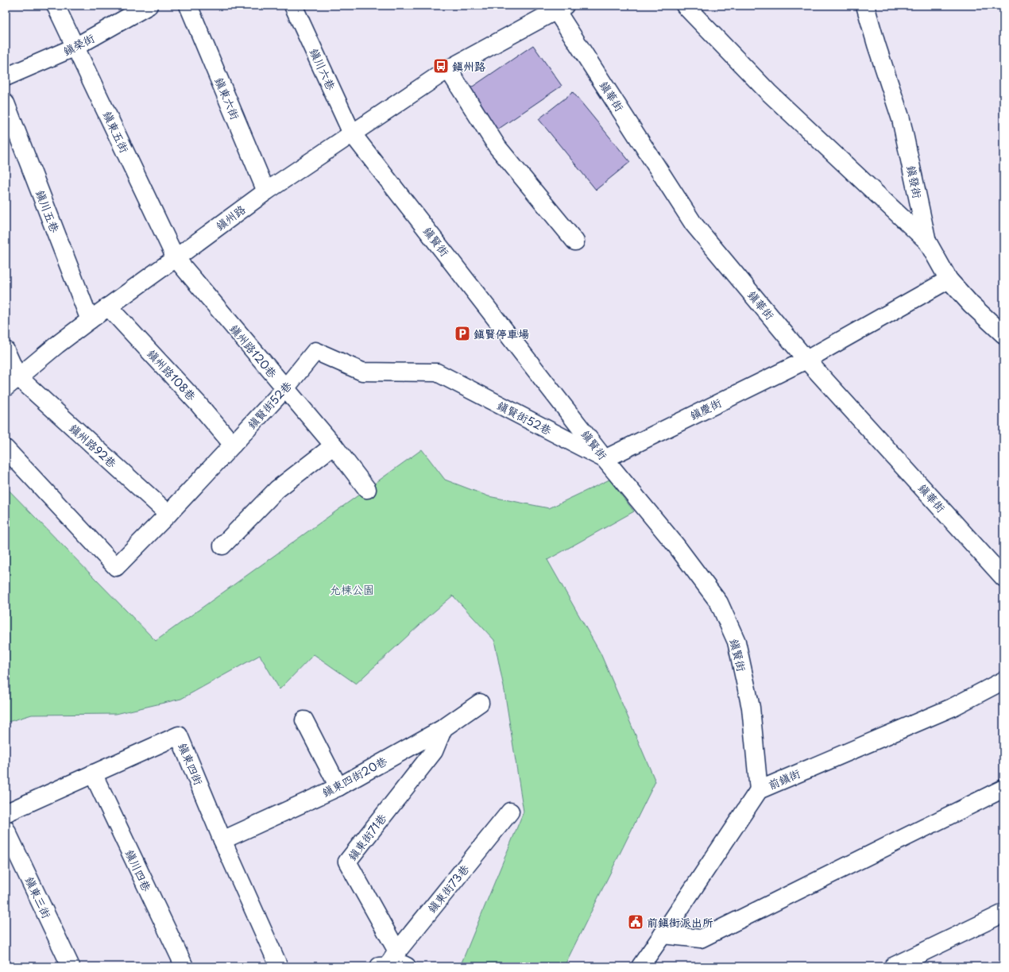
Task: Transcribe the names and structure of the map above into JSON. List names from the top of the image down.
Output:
{
  "streets": {
    "street": [
      "鎮榮街",
      "鎮川六巷",
      "鎮華街",
      "鎮東六街",
      "鎮東五街",
      "鎮發街",
      "鎮川五巷",
      "鎮州路",
      "鎮賢街",
      "鎮州路120巷",
      "鎮州路108巷",
      "鎮賢街52巷",
      "鎮慶街",
      "鎮州路92巷",
      "鎮東四街",
      "鎮東四街20巷",
      "前鎮街",
      "鎮東街71巷",
      "鎮川四巷",
      "鎮東街73巷",
      "鎮東三街"
    ]
  },
  "crossings": [
    ["鎮榮街", "鎮東五街"],
    ["鎮川六巷", "鎮州路"],
    ["鎮川六巷", "鎮賢街"],
    ["鎮華街", "鎮州路"],
    ["鎮華街", "鎮慶街"],
    ["鎮東六街", "鎮州路"],
    ["鎮東五街", "鎮州路"],
    ["鎮東五街", "鎮州路120巷"],
    ["鎮發街", "鎮慶街"],
    ["鎮川五巷", "鎮州路"],
    ["鎮州路", "鎮賢街"],
    ["鎮州路", "鎮州路120巷"],
    ["鎮州路", "鎮州路108巷"],
    ["鎮州路", "鎮州路92巷"],
    ["鎮賢街", "鎮賢街52巷"],
    ["鎮賢街", "鎮慶街"],
    ["鎮賢街", "前鎮街"],
    ["鎮州路120巷", "鎮賢街52巷"],
    ["鎮州路108巷", "鎮賢街52巷"],
    ["鎮賢街52巷", "鎮慶街"],
    ["鎮賢街52巷", "鎮州路92巷"],
    ["鎮東四街", "鎮東四街20巷"],
    ["鎮東四街", "鎮川四巷"],
    ["鎮東四街20巷", "鎮東街71巷"],
    ["鎮東街71巷", "鎮東街73巷"]
  ],
  "parks": ["允棟公園"],
  "places": {
    "bus stop": ["鎮州路"],
    "parking": ["鎮賢停車場"],
    "public building": ["前鎮街派出所"]
  }
}
